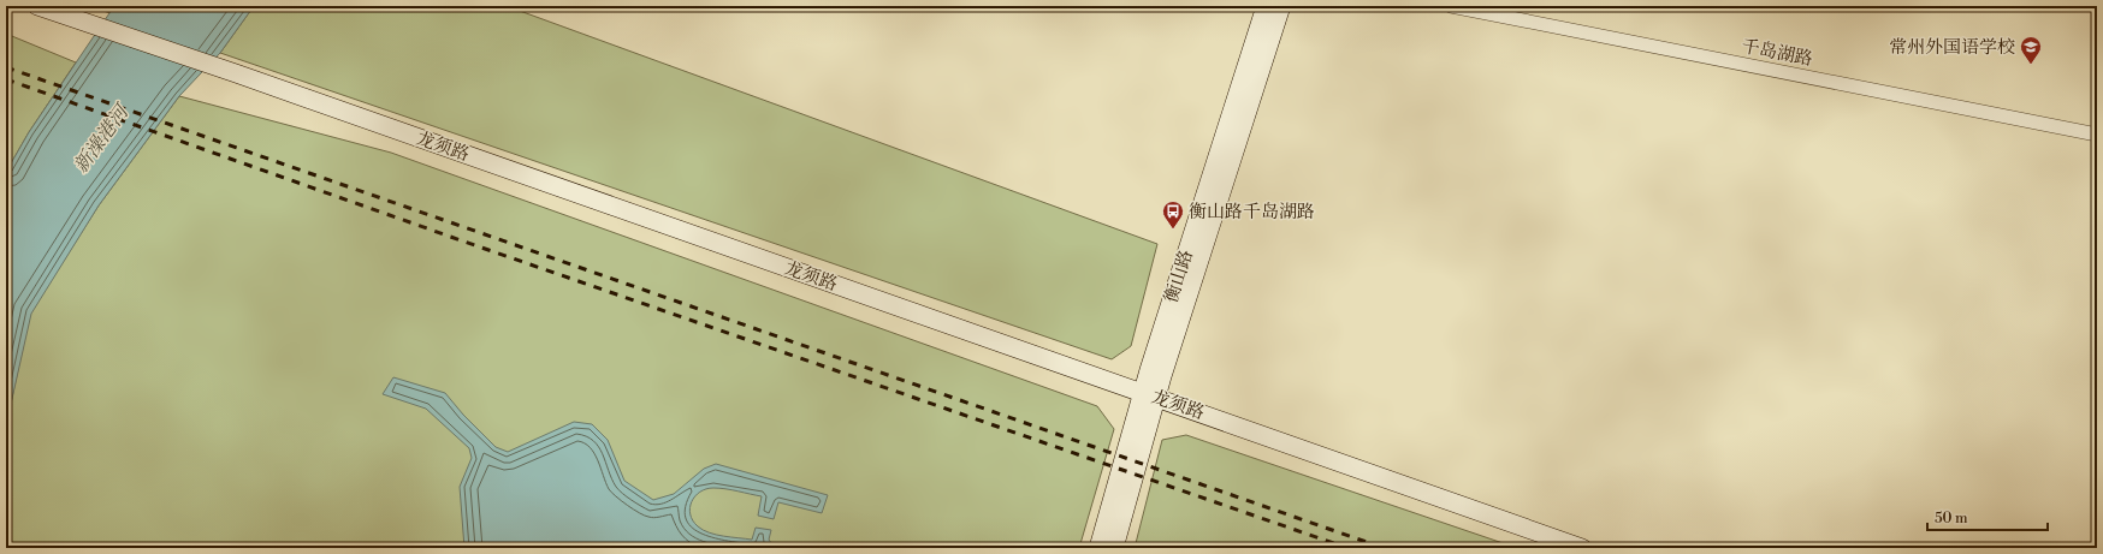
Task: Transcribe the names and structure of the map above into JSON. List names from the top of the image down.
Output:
{
  "streets": {
    "street": ["千岛湖路", "龙须路", "衡山路"]
  },
  "crossings": [
    ["龙须路", "衡山路"]
  ],
  "water": ["新澡港河"],
  "places": {
    "school or university": ["常州外国语学校"],
    "bus stop": ["衡山路千岛湖路"]
  },
  "scale_bar": "50 m"
}
